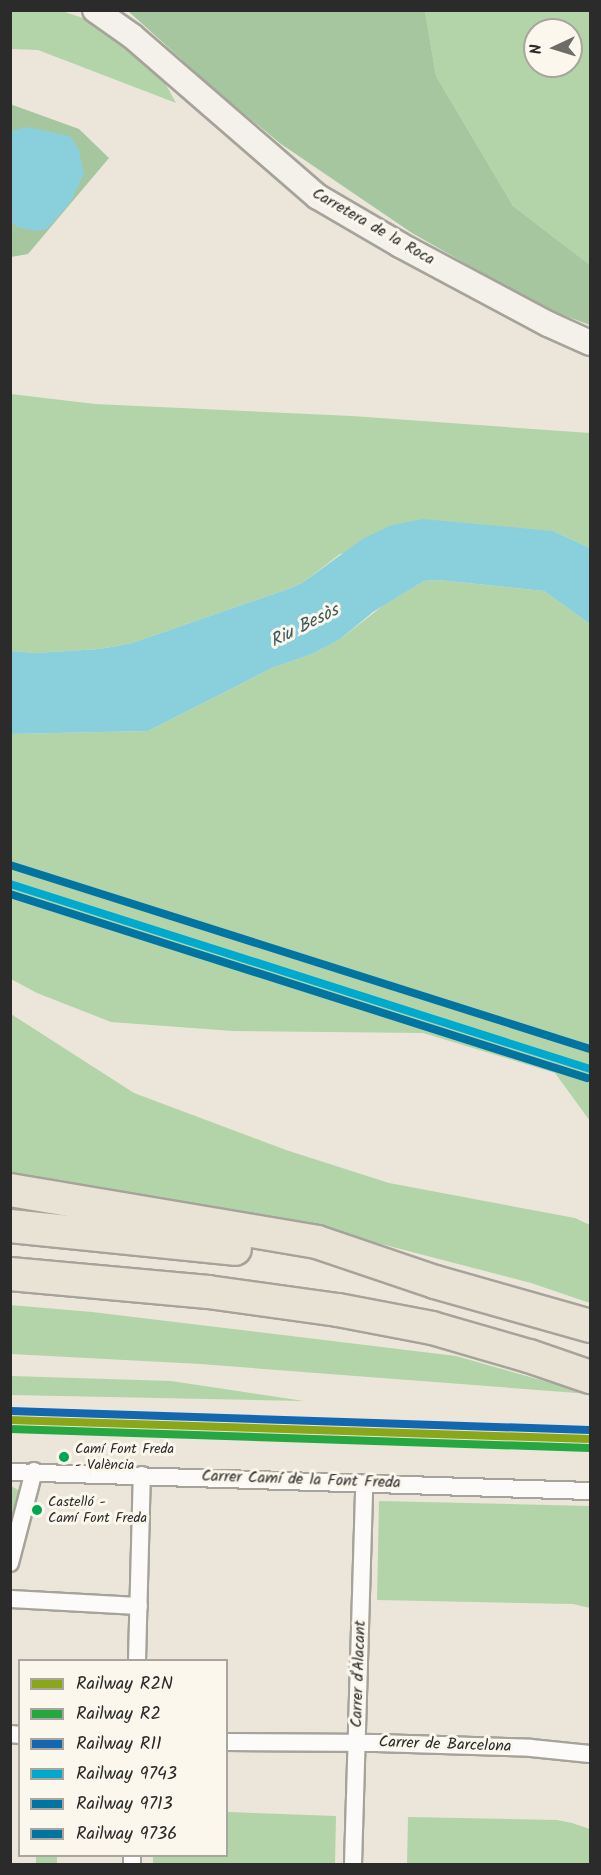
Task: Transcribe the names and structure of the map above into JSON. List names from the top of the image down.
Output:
{
  "streets": {
    "street": [
      "Carretera de la Roca",
      "Carrer Camí de la Font Freda",
      "Carrer d'Alacant",
      "Carrer de Barcelona"
    ]
  },
  "crossings": [
    ["Carrer Camí de la Font Freda", "Carrer d'Alacant"],
    ["Carrer d'Alacant", "Carrer de Barcelona"]
  ],
  "water": ["Riu Besòs"],
  "places": ["Camí Font Freda - València", "Castelló - Camí Font Freda"],
  "lines": [
    "rail line 9736",
    "rail line 9743",
    "rail line 9713",
    "rail line R11",
    "rail line R2N",
    "rail line R2"
  ],
  "legend": [
    "Railway R2N",
    "Railway R2",
    "Railway R11",
    "Railway 9743",
    "Railway 9713",
    "Railway 9736"
  ],
  "north": "left"
}
